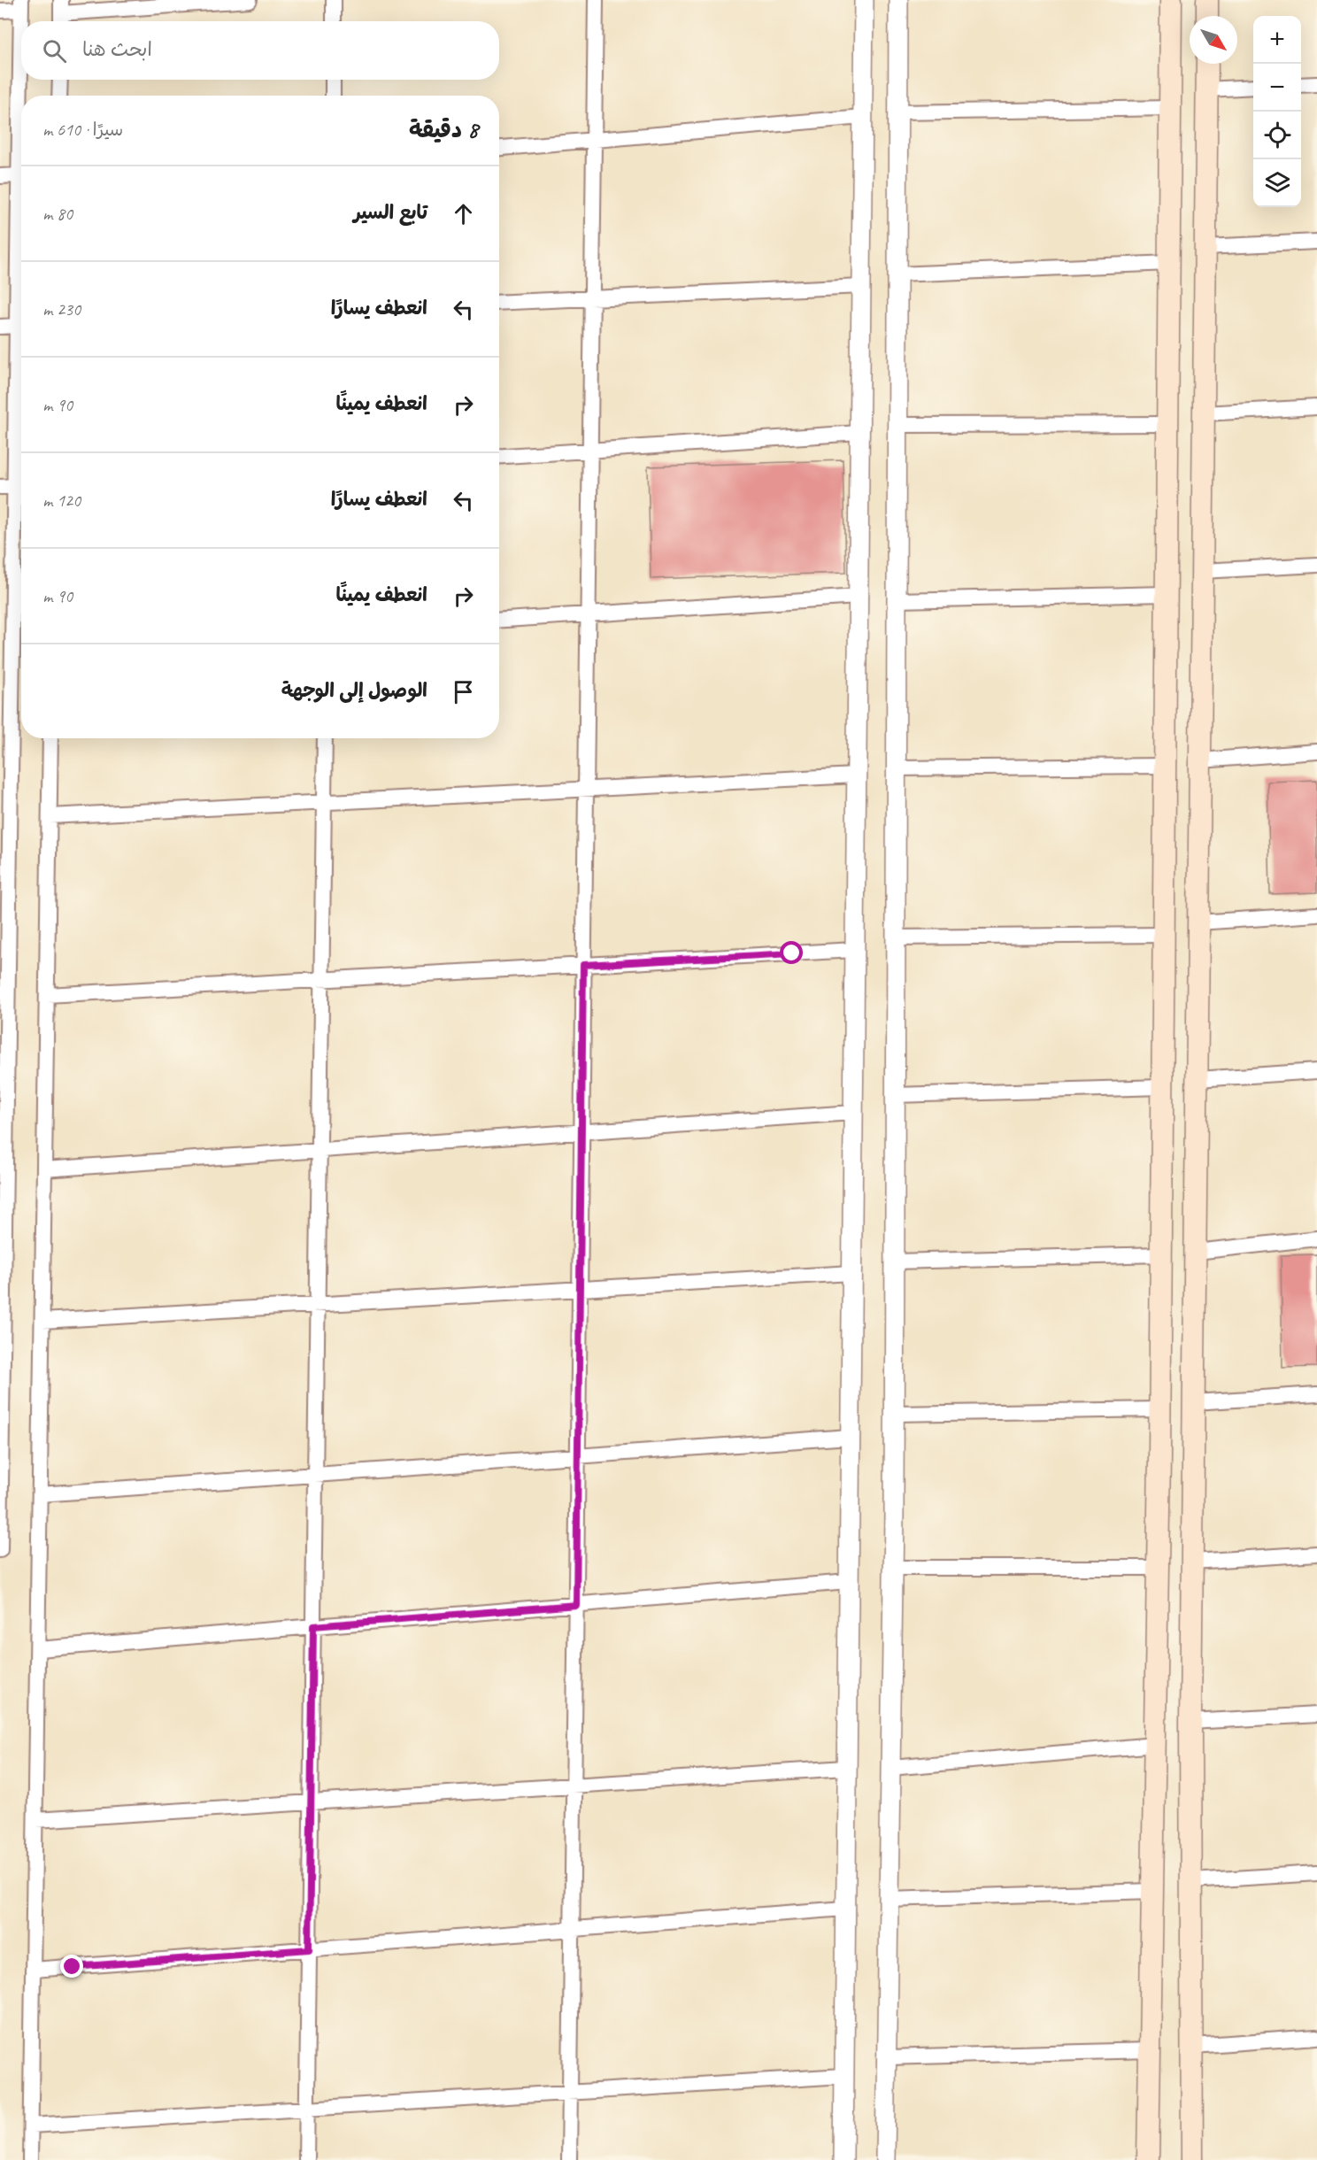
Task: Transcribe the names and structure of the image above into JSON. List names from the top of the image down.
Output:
{
  "north": "bottom right",
  "page": {
    "map_buttons": ["+", "−"],
    "search": "ابحث هنا",
    "heading": ["8 دقيقة", "سيرًا · 610 m"],
    "list": [
      ["تابع السير", "80 m"],
      ["انعطف يسارًا", "230 m"],
      ["انعطف يمينًا", "90 m"],
      ["انعطف يسارًا", "120 m"],
      ["انعطف يمينًا", "90 m"],
      "الوصول إلى الوجهة"
    ]
  }
}
